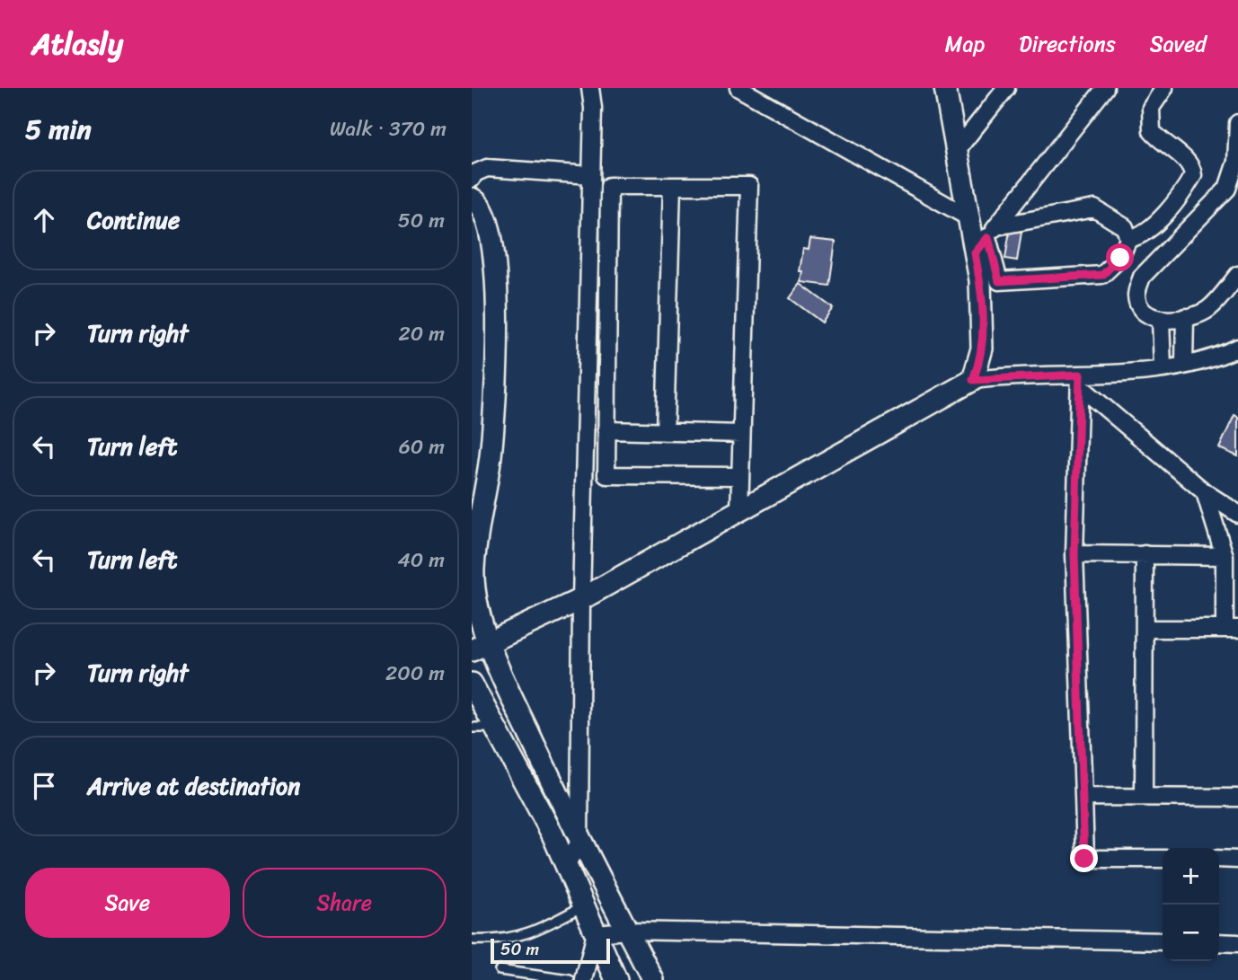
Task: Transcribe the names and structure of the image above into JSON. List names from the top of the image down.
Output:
{
  "scale_bar": "50 m",
  "page": {
    "header": "Atlasly",
    "nav": ["Map", "Directions", "Saved"],
    "heading": ["5 min", "Walk · 370 m"],
    "list": [
      ["Continue", "50 m"],
      ["Turn right", "20 m"],
      ["Turn left", "60 m"],
      ["Turn left", "40 m"],
      ["Turn right", "200 m"],
      "Arrive at destination"
    ],
    "map_buttons": ["+", "−"],
    "buttons": ["Save", "Share"],
    "scale": "50 m"
  }
}
